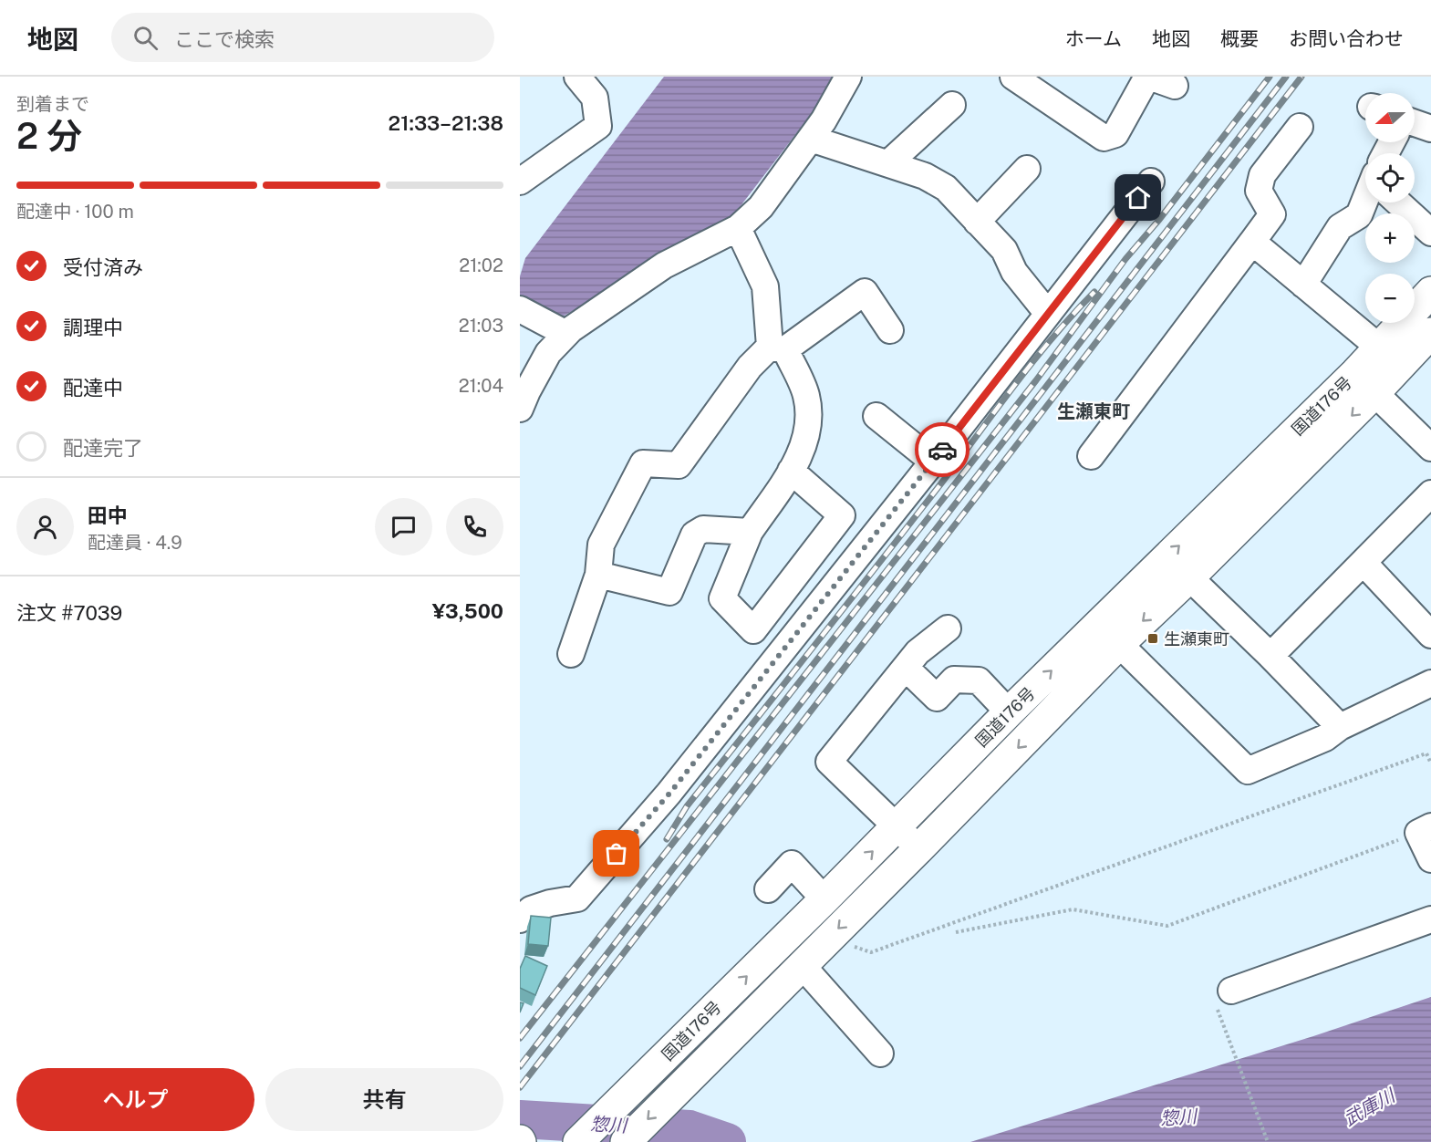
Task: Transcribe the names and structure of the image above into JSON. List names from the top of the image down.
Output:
{
  "streets": {
    "highway": ["国道176号"]
  },
  "districts": ["生瀬東町"],
  "water": ["武庫川", "惣川"],
  "places": {
    "transit": ["生瀬東町"]
  },
  "north": "left",
  "page": {
    "header": "地図",
    "search": "ここで検索",
    "nav": [
      "ホーム",
      "地図",
      "概要",
      "お問い合わせ"
    ],
    "heading": ["2 分", "到着まで", "21:33–21:38"],
    "panel": [
      "田中",
      "配達員 · 4.9",
      "注文 #7039",
      "¥3,500"
    ],
    "map_buttons": ["+", "−"],
    "bar": "配達中 · 100 m",
    "list": [
      ["受付済み", "21:02"],
      ["調理中", "21:03"],
      ["配達中", "21:04"],
      "配達完了"
    ],
    "buttons": ["ヘルプ", "共有"]
  }
}
